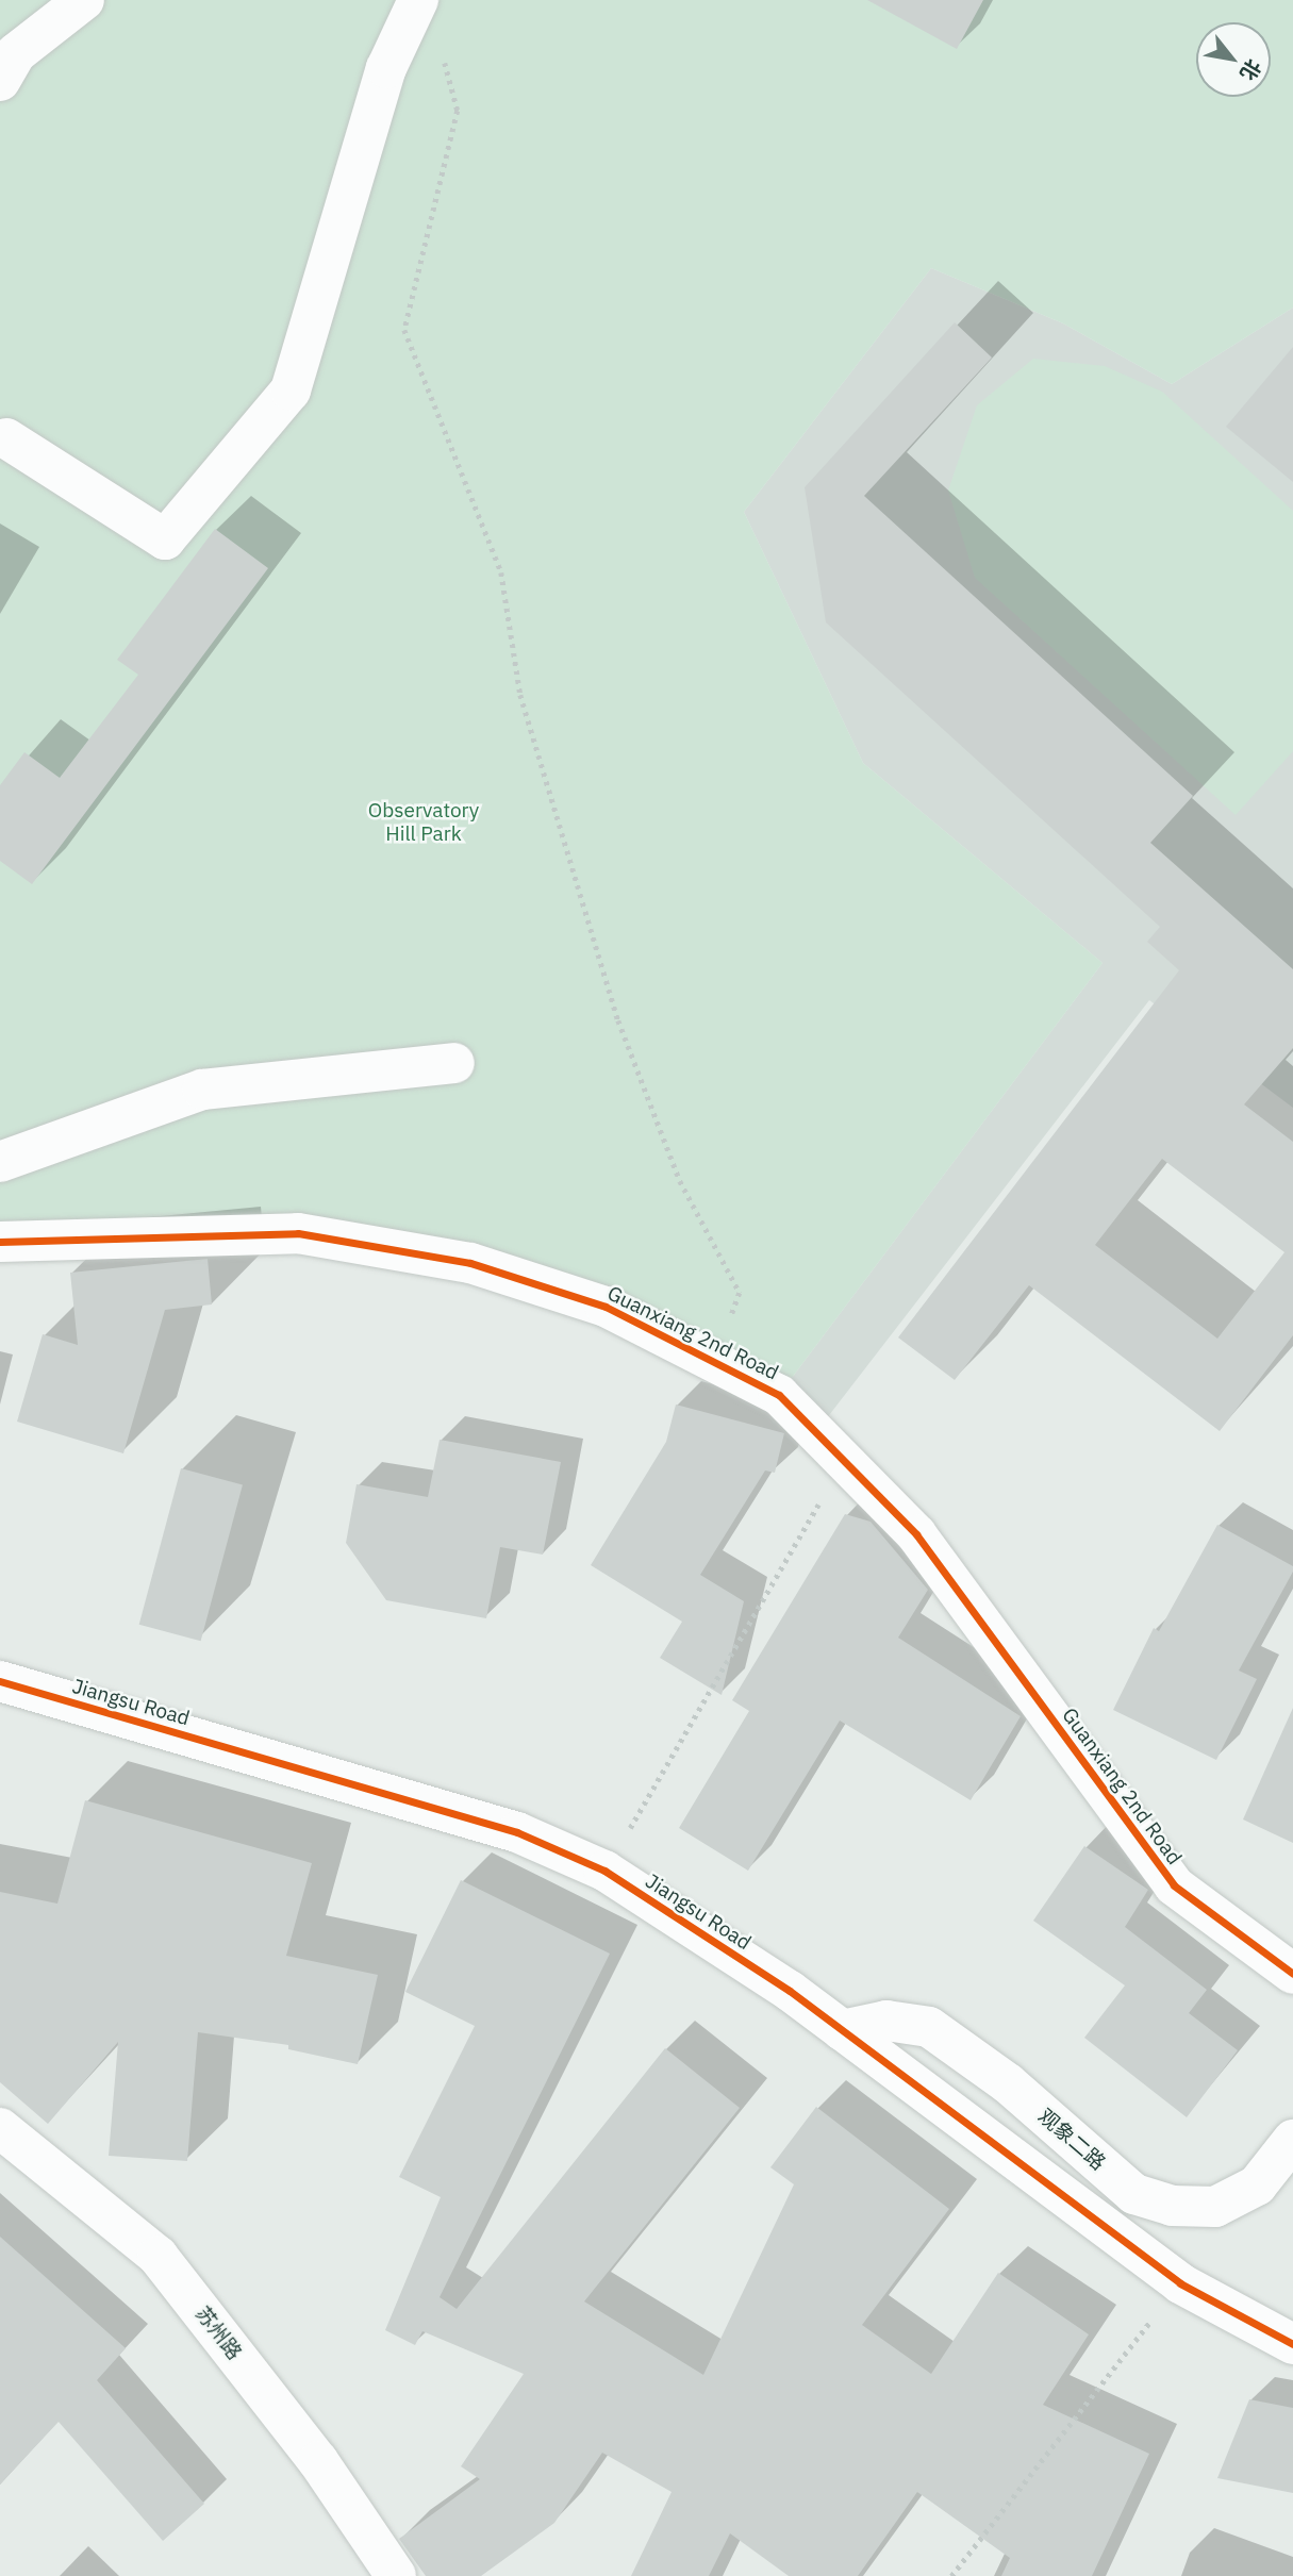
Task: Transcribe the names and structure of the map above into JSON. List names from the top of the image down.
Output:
{
  "streets": {
    "street": [
      "Guanxiang 2nd Road",
      "Jiangsu Road",
      "观象二路",
      "苏州路"
    ]
  },
  "crossings": [
    ["Jiangsu Road", "观象二路"]
  ],
  "parks": ["Observatory Hill Park"],
  "north": "bottom right"
}
